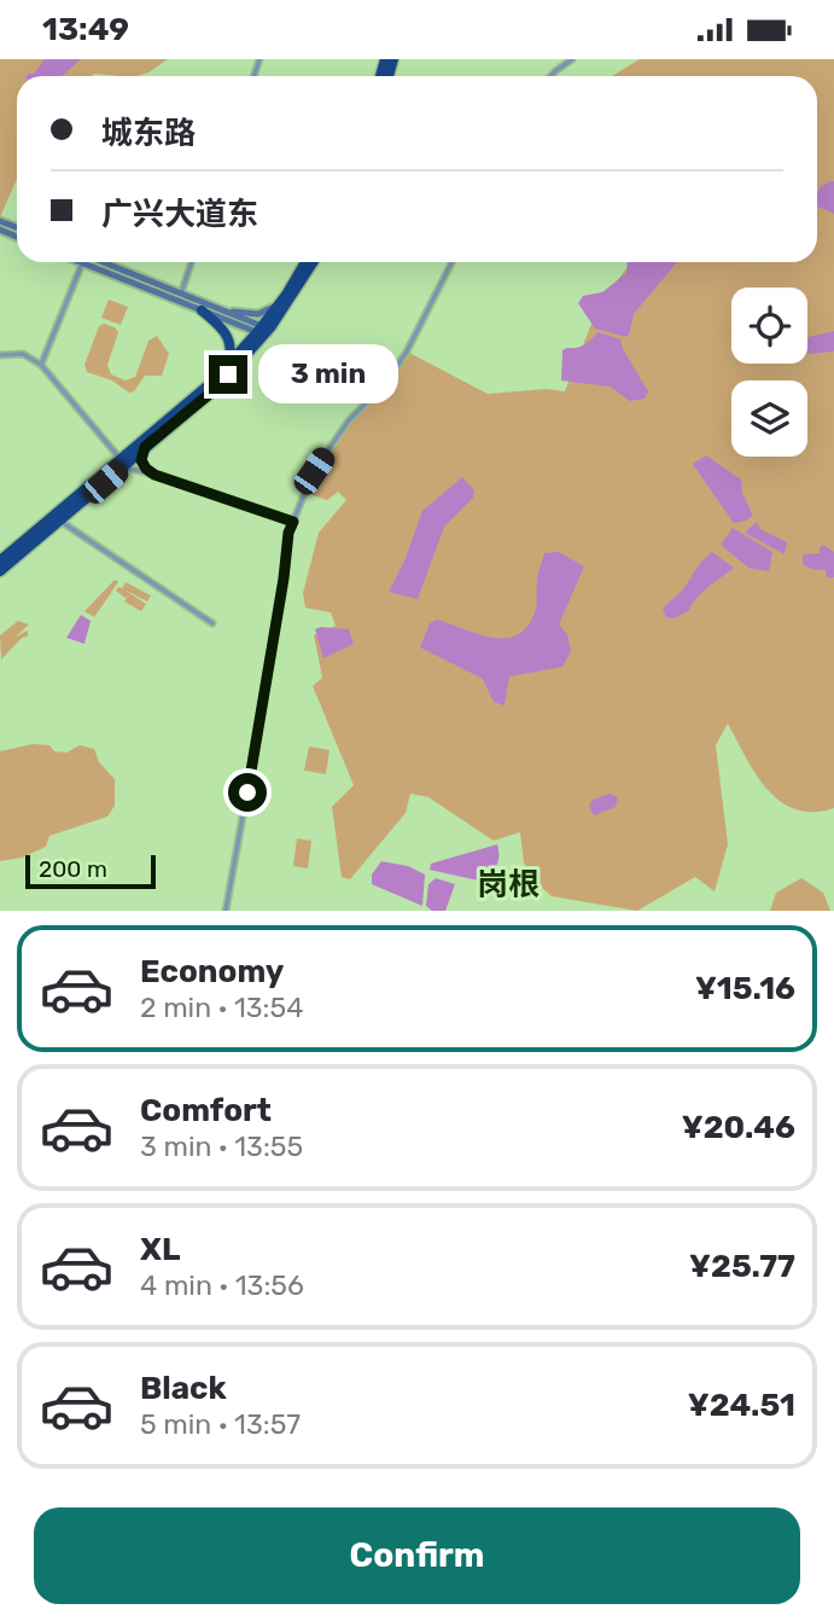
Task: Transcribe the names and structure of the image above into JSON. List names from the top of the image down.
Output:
{
  "districts": ["岗根"],
  "scale_bar": "200 m",
  "page": {
    "status": "13:49",
    "banner": ["城东路", "广兴大道东"],
    "bubble": "3 min",
    "scale": "200 m",
    "list": [
      {
        "name": "Economy",
        "note": "2 min · 13:54",
        "value": "¥15.16"
      },
      {
        "name": "Comfort",
        "note": "3 min · 13:55",
        "value": "¥20.46"
      },
      {
        "name": "XL",
        "note": "4 min · 13:56",
        "value": "¥25.77"
      },
      {
        "name": "Black",
        "note": "5 min · 13:57",
        "value": "¥24.51"
      }
    ],
    "buttons": "Confirm"
  }
}
